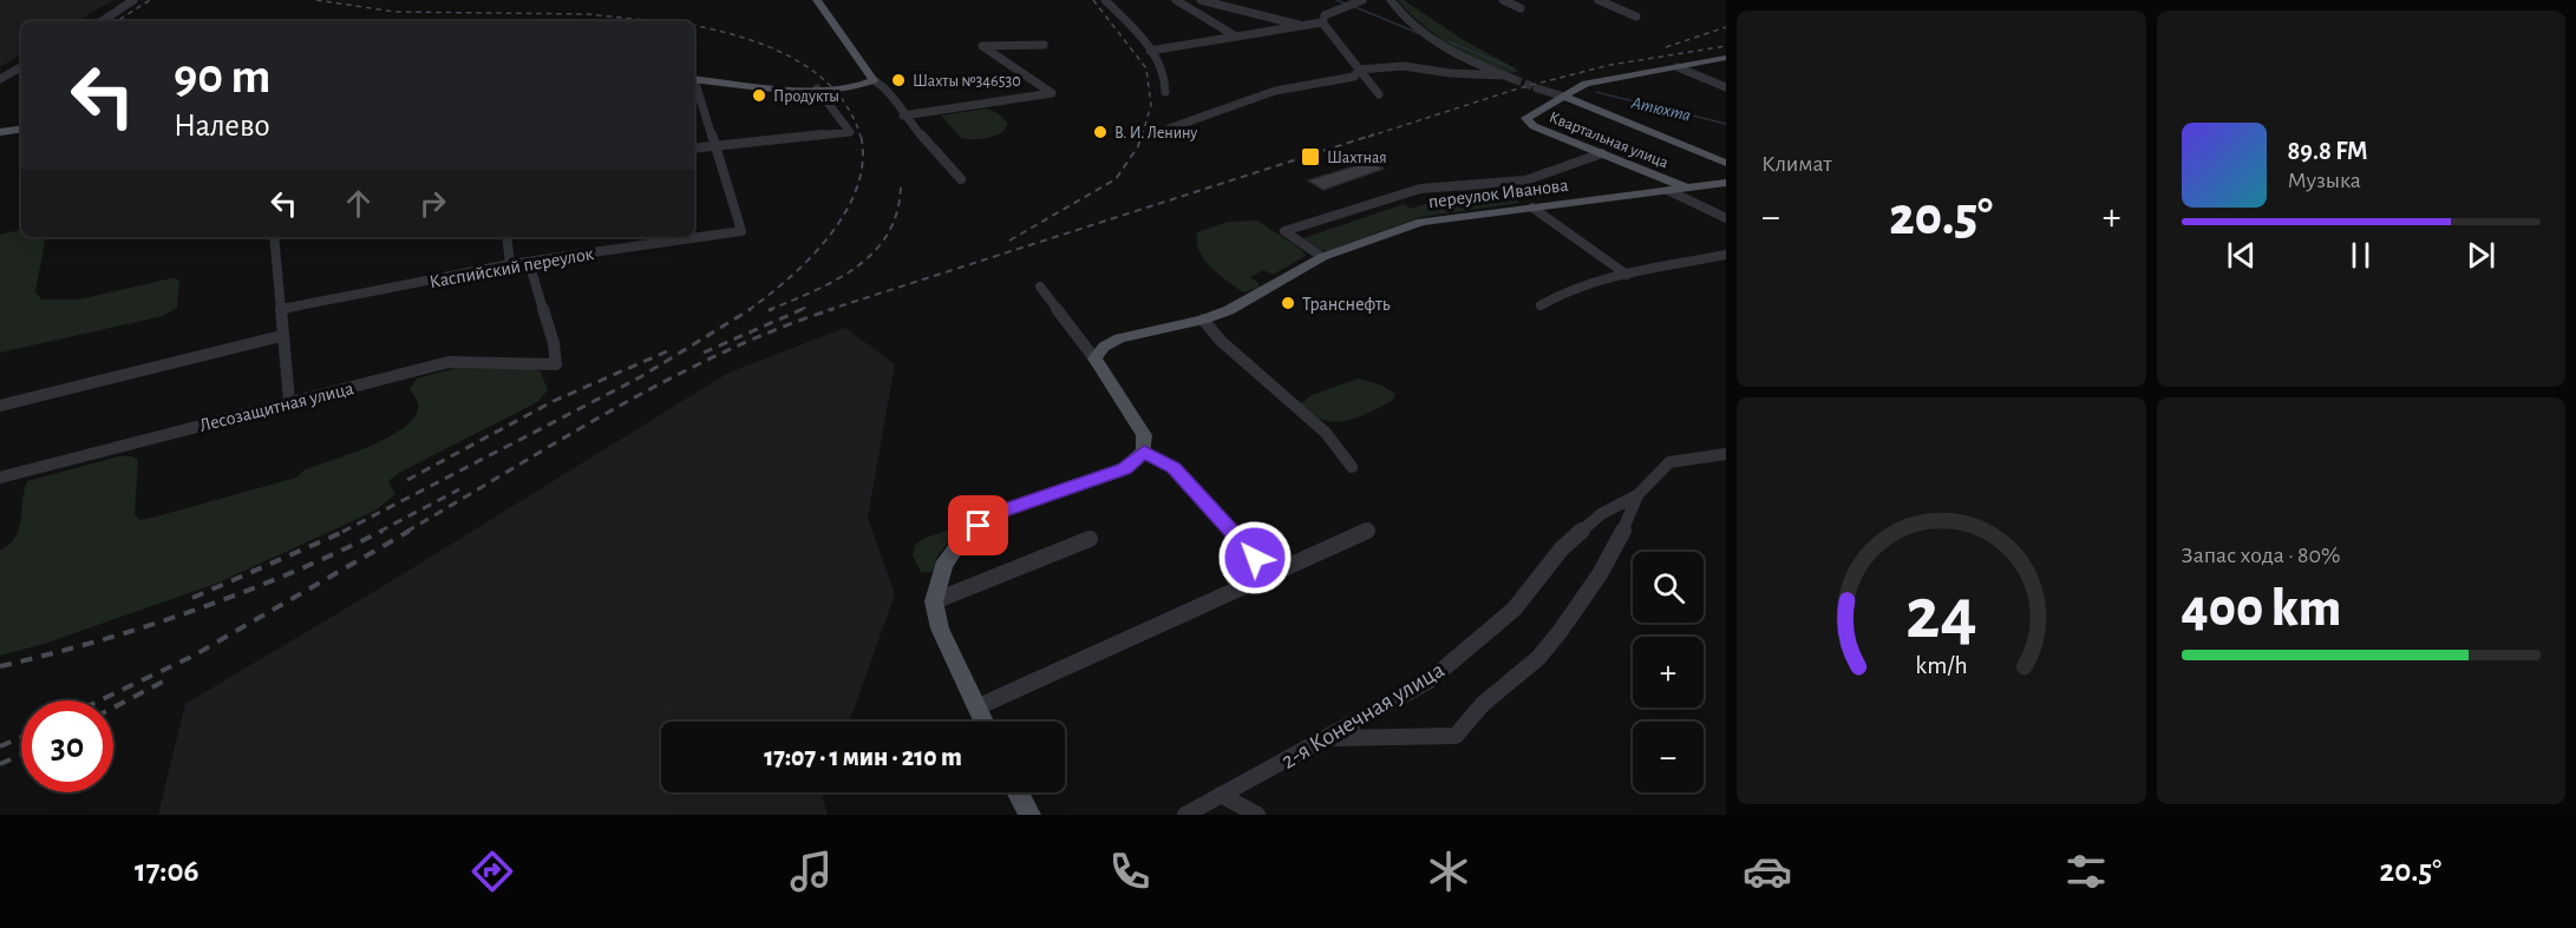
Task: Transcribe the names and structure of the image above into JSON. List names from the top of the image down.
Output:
{
  "streets": {
    "main road": ["Квартальная улица", "переулок Иванова"],
    "street": ["Каспийский переулок", "Лесозащитная улица", "2-я Конечная улица"]
  },
  "crossings": [
    ["Квартальная улица", "переулок Иванова"],
    ["Каспийский переулок", "Лесозащитная улица"]
  ],
  "water": ["Атюхта"],
  "places": {
    "other": [
      "Шахты №346530",
      "Продукты",
      "В. И. Ленину",
      "Транснефть"
    ],
    "transit": ["Шахтная"]
  },
  "page": {
    "tile": [
      "Климат",
      ["Запас хода · 80%", "400 km"]
    ],
    "turn": ["90 m", "Налево"],
    "song": ["89.8 FM", "Музыка"],
    "heat": ["−", "20.5°", "+"],
    "map_buttons": ["+", "−"],
    "limit": "30",
    "trip": "17:07 · 1 мин · 210 m",
    "tabs": ["17:06", "20.5°"],
    "gauge": ["24", "km/h"]
  }
}
